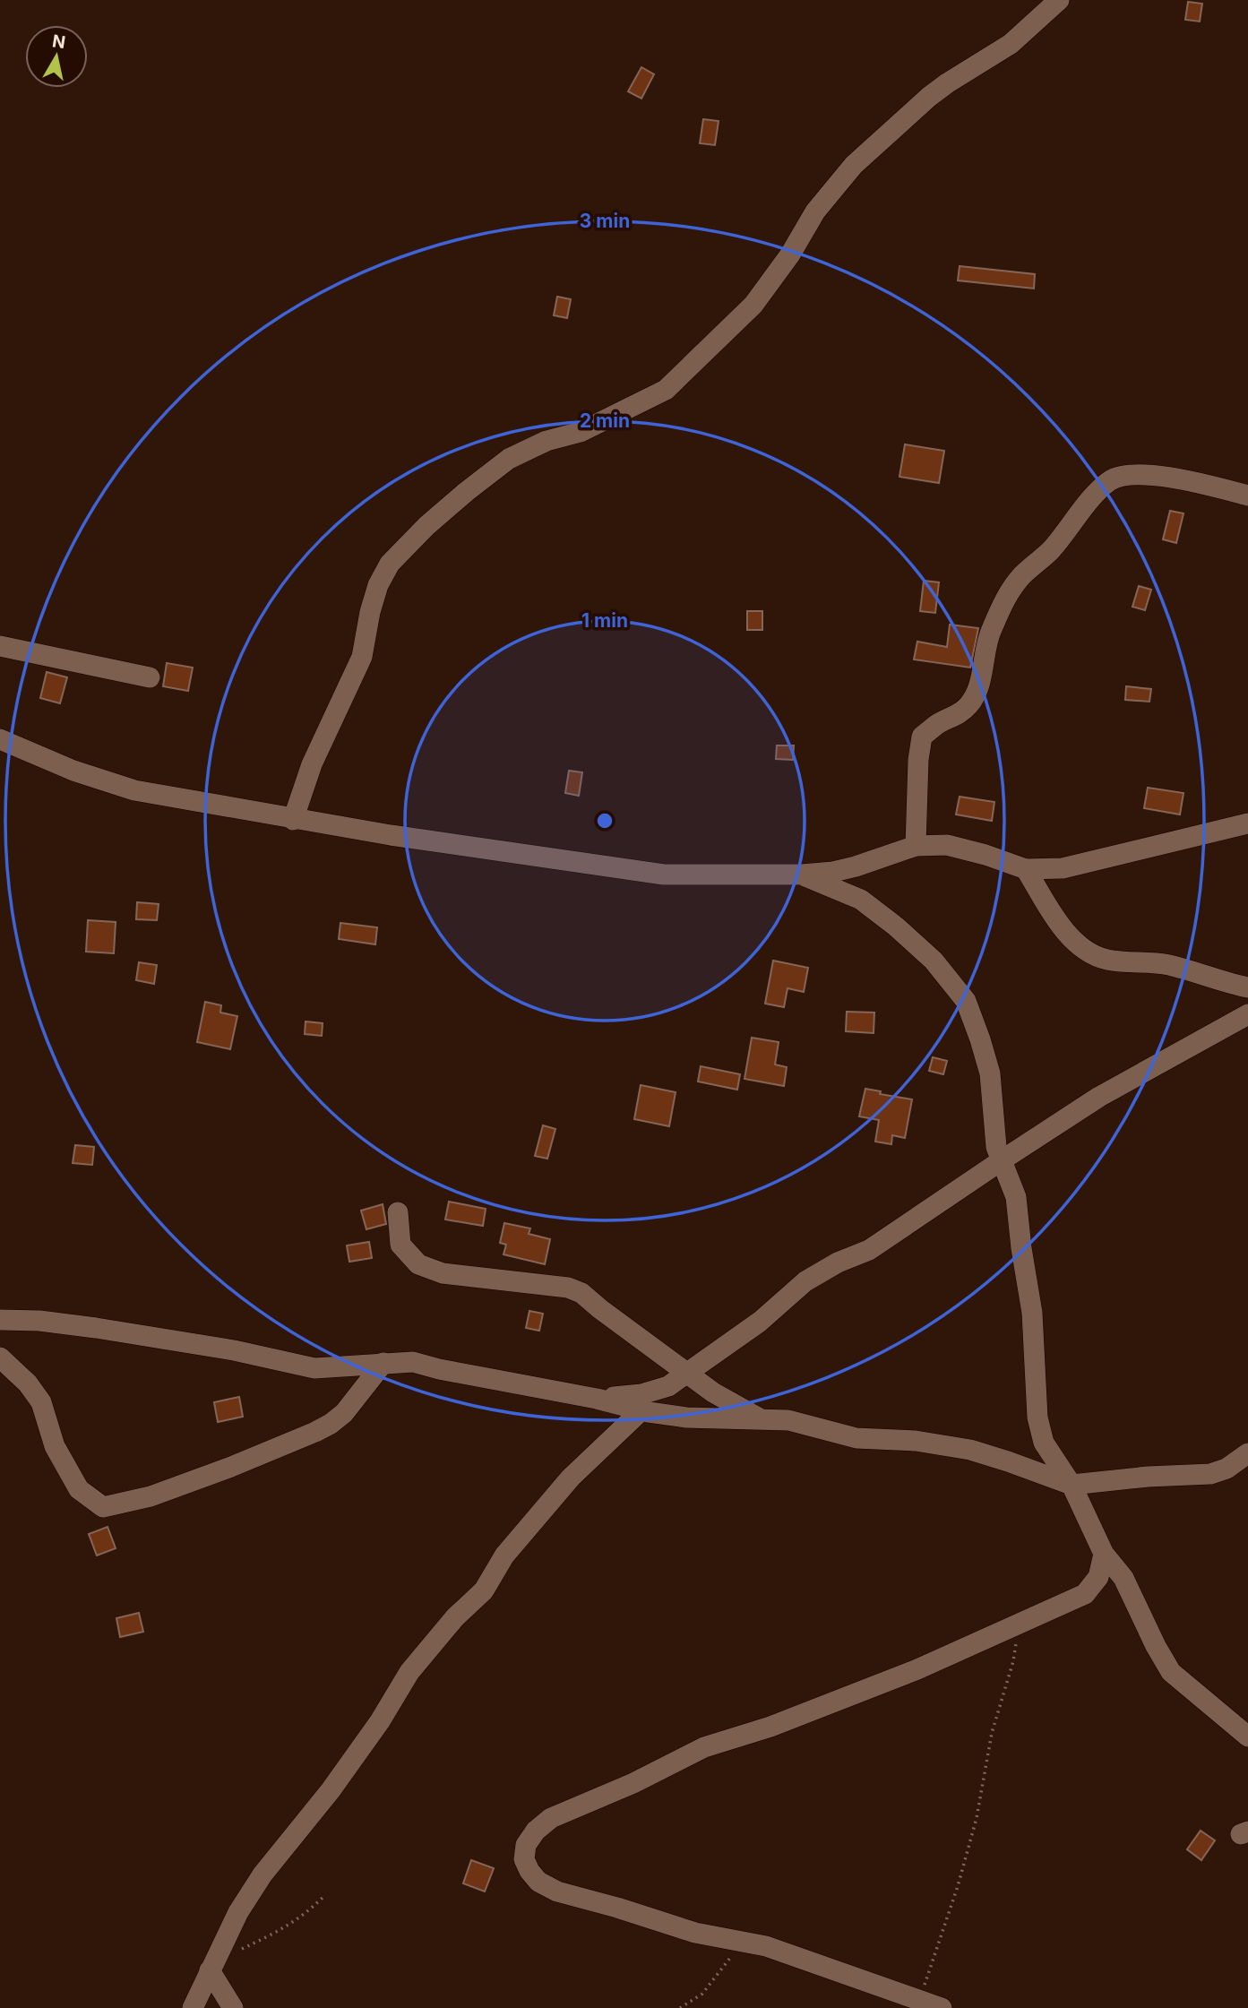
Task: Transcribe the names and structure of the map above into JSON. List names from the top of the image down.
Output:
{
  "north": "top",
  "rings": ["3 min", "2 min", "1 min"]
}
